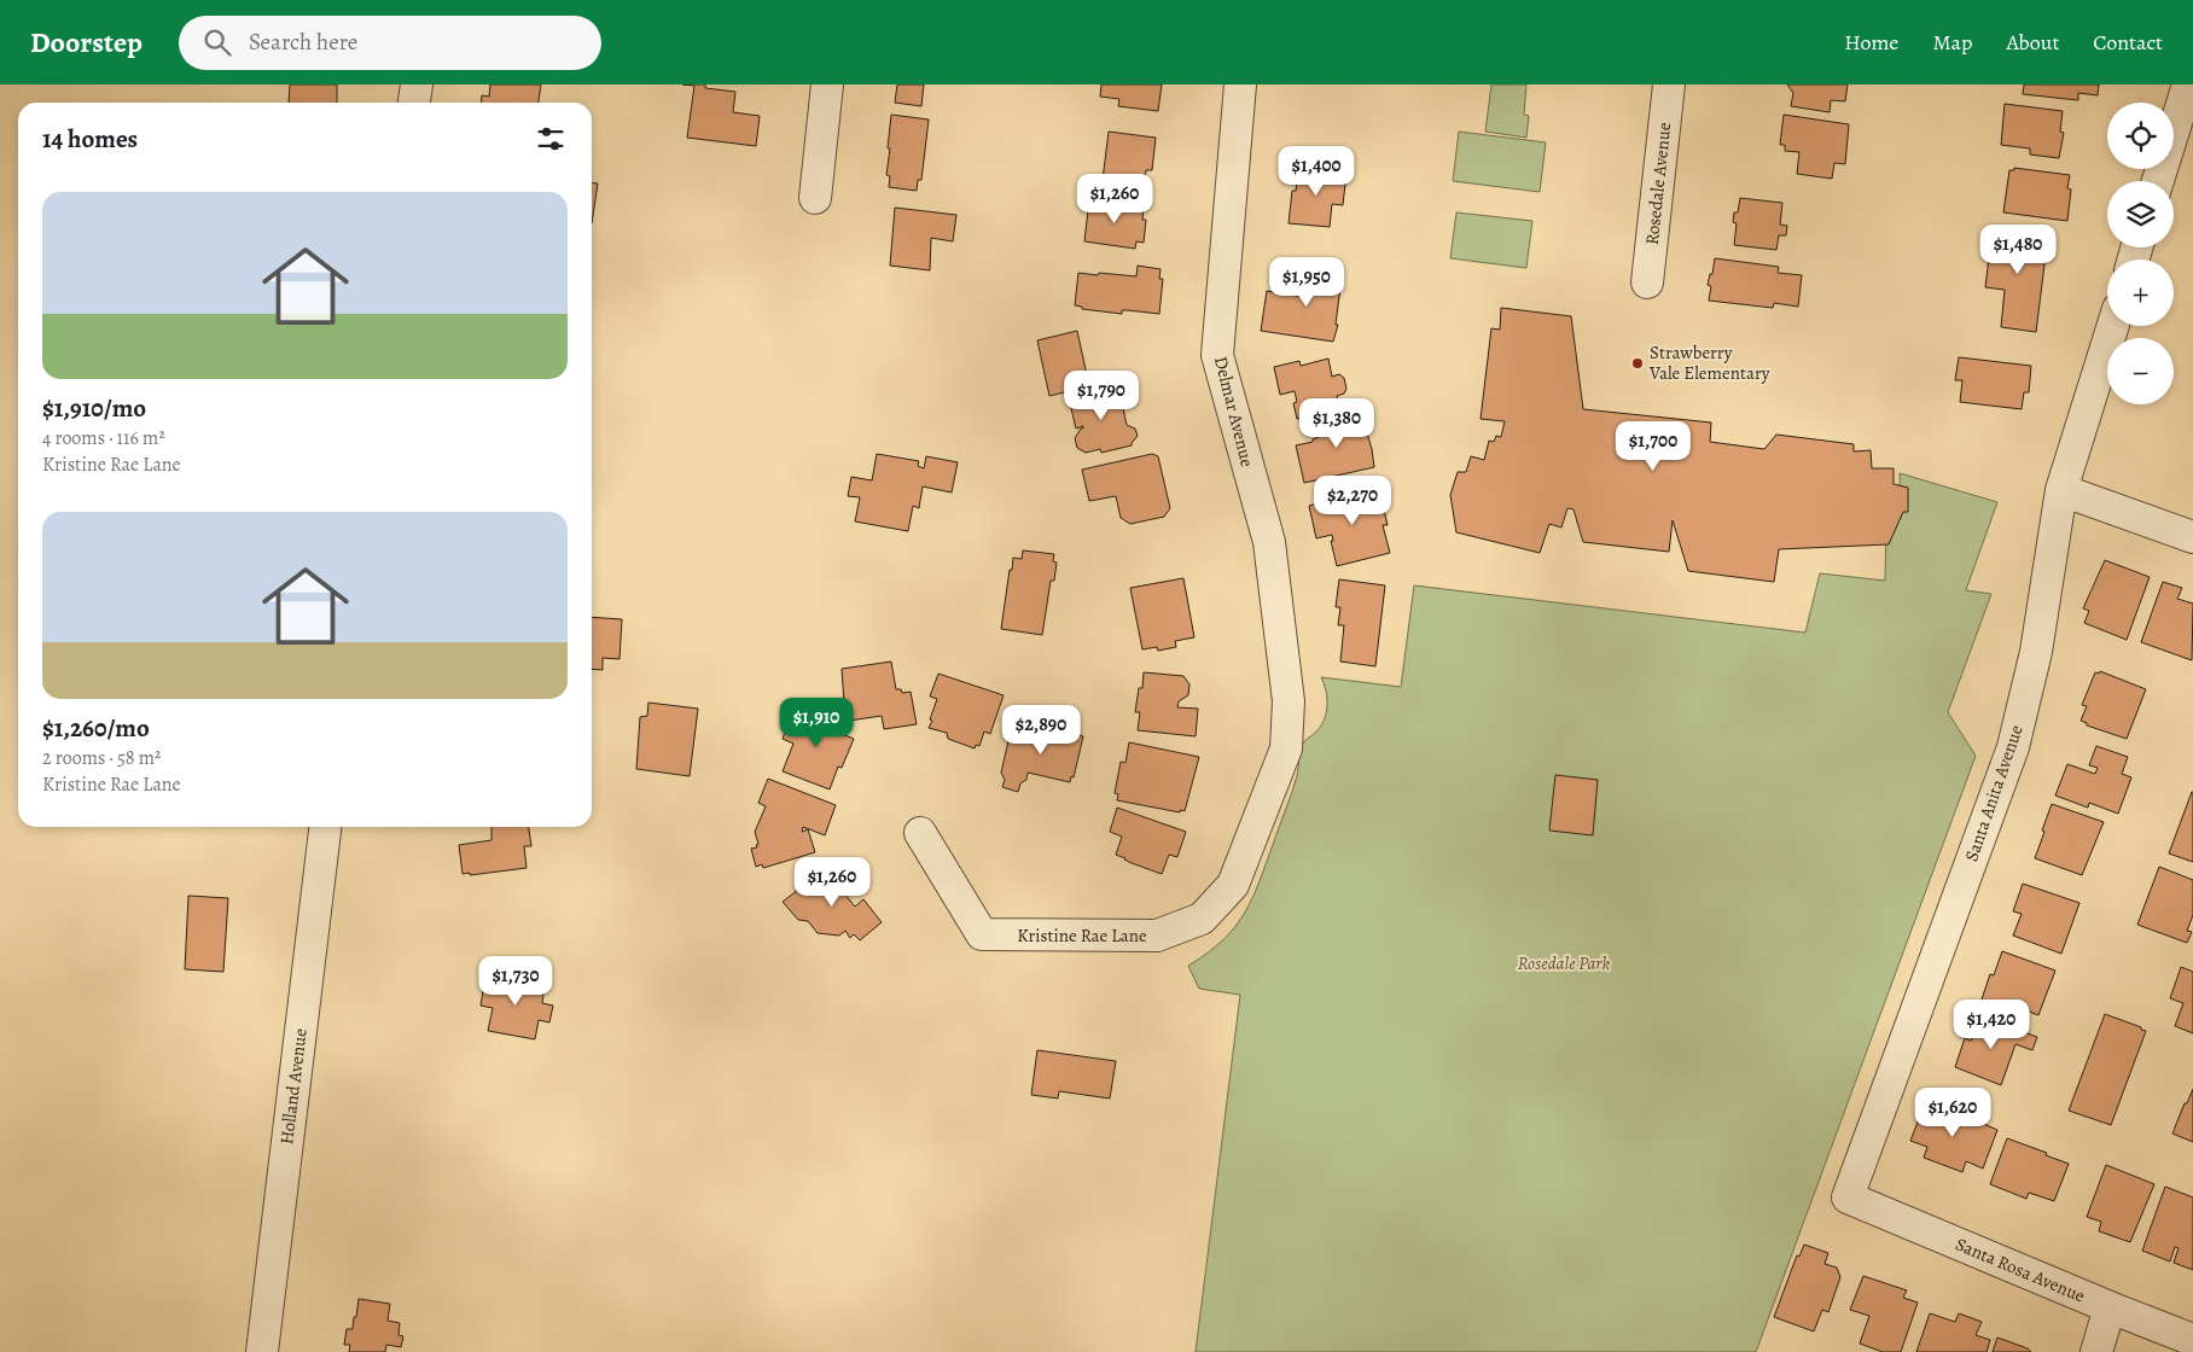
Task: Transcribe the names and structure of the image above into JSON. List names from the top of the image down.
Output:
{
  "streets": {
    "street": [
      "Rosedale Avenue",
      "Delmar Avenue",
      "Santa Anita Avenue",
      "Kristine Rae Lane",
      "Holland Avenue",
      "Santa Rosa Avenue"
    ]
  },
  "crossings": [
    ["Delmar Avenue", "Kristine Rae Lane"],
    ["Santa Anita Avenue", "Santa Rosa Avenue"]
  ],
  "parks": ["Rosedale Park"],
  "places": ["Strawberry Vale Elementary"],
  "page": {
    "header": "Doorstep",
    "search": "Search here",
    "nav": [
      "Home",
      "Map",
      "About",
      "Contact"
    ],
    "map_buttons": ["+", "−"],
    "heading": "14 homes",
    "price": [
      "$1,400",
      "$1,260",
      "$1,480",
      "$1,950",
      "$1,790",
      "$1,380",
      "$1,700",
      "$2,270",
      "$1,910",
      "$2,890",
      "$1,260",
      "$1,730",
      "$1,420",
      "$1,620"
    ],
    "list": [
      {
        "name": "$1,910/mo",
        "note": "4 rooms · 116 m² · Kristine Rae Lane"
      },
      {
        "name": "$1,260/mo",
        "note": "2 rooms · 58 m² · Kristine Rae Lane"
      }
    ]
  }
}
